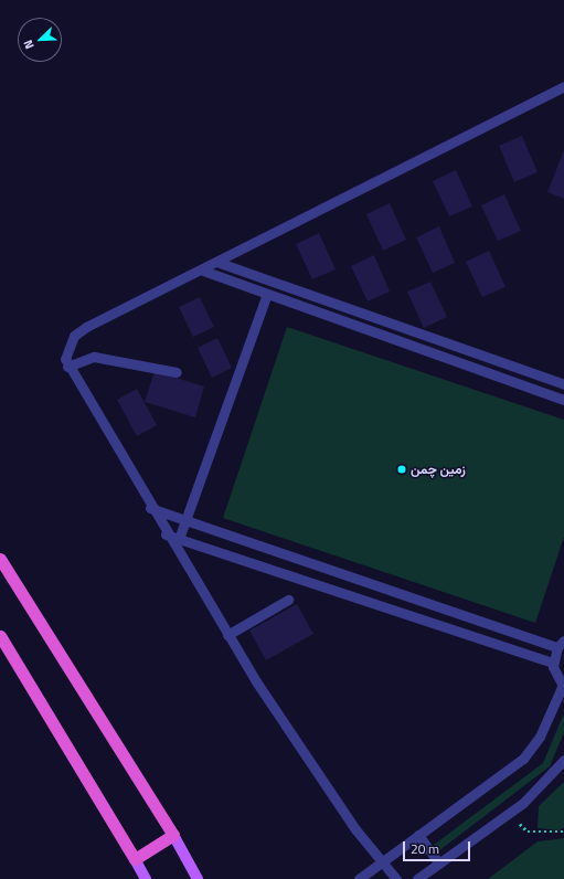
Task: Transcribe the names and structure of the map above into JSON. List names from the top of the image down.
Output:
{
  "places": ["زمین چمن"],
  "scale_bar": "20 m",
  "north": "bottom left"
}
